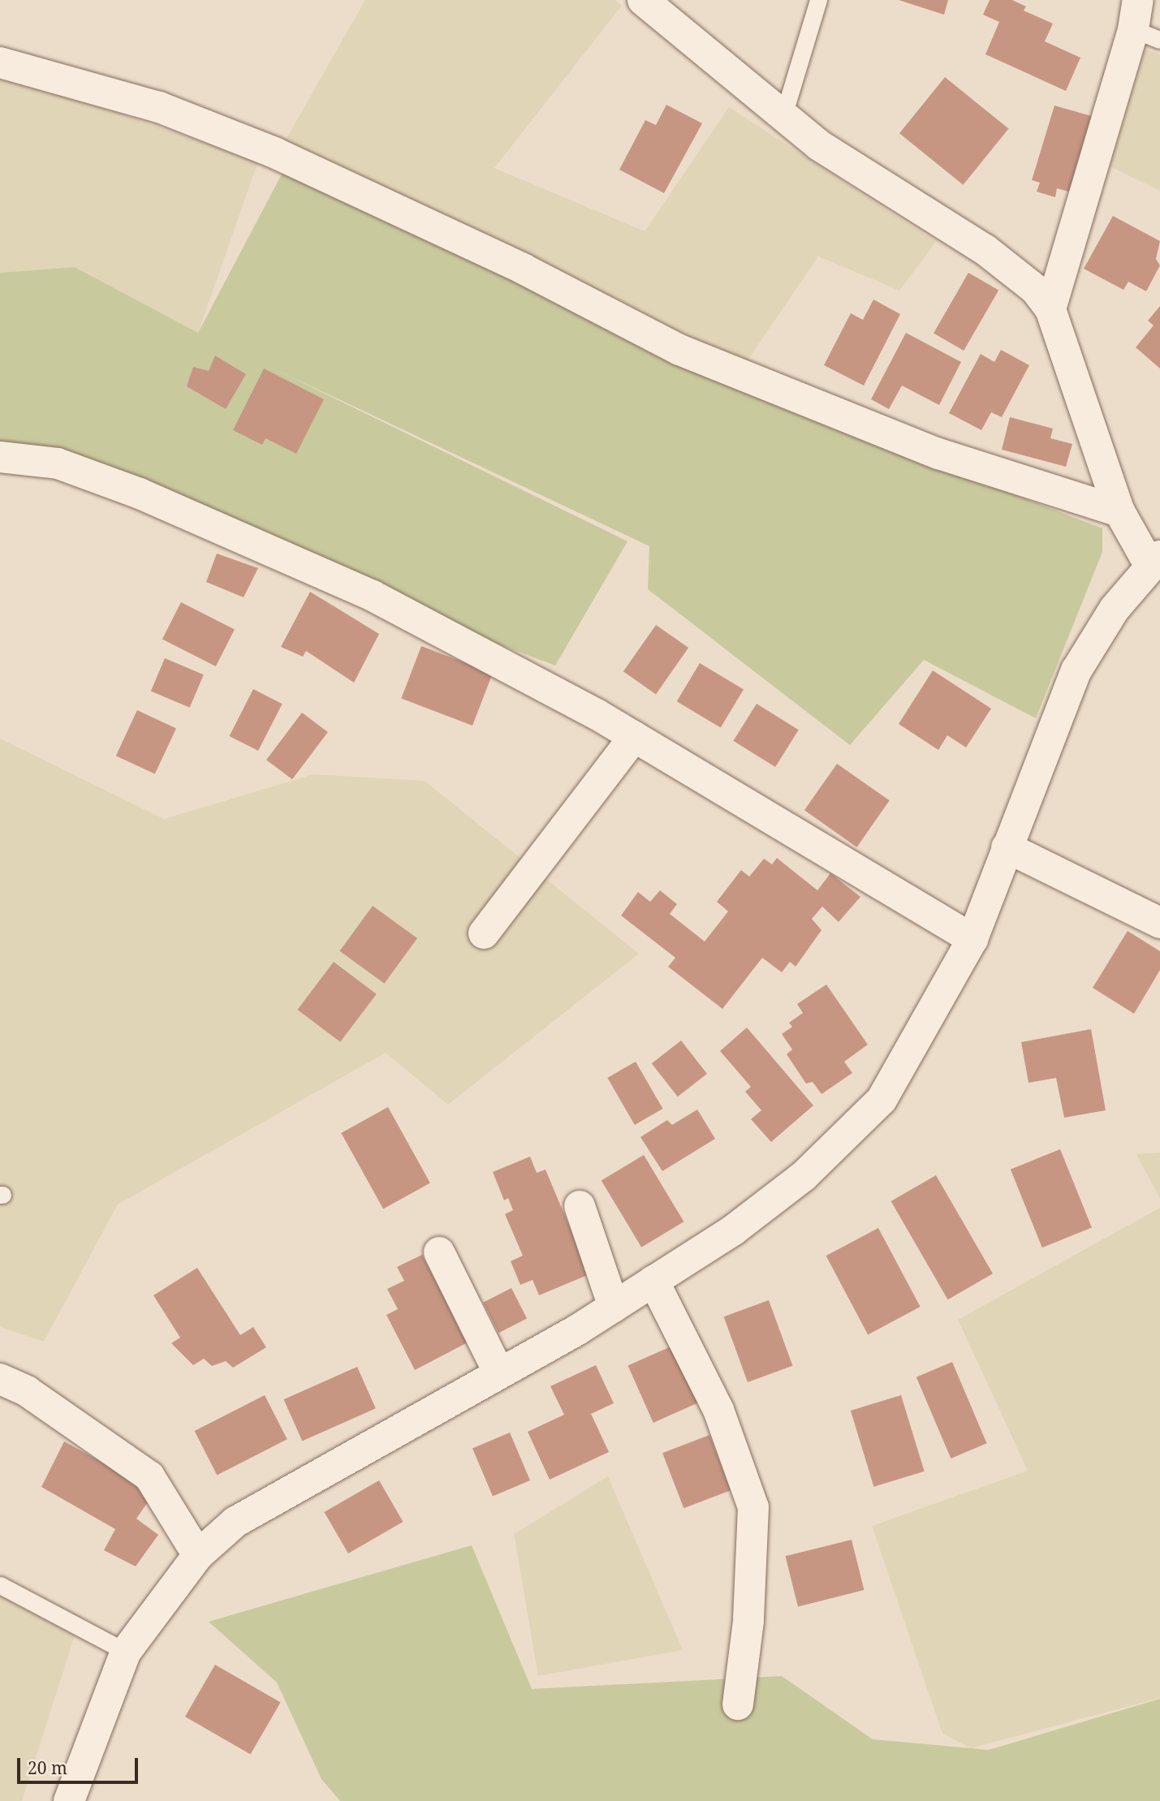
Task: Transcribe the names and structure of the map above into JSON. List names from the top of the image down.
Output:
{
  "scale_bar": "20 m"
}
